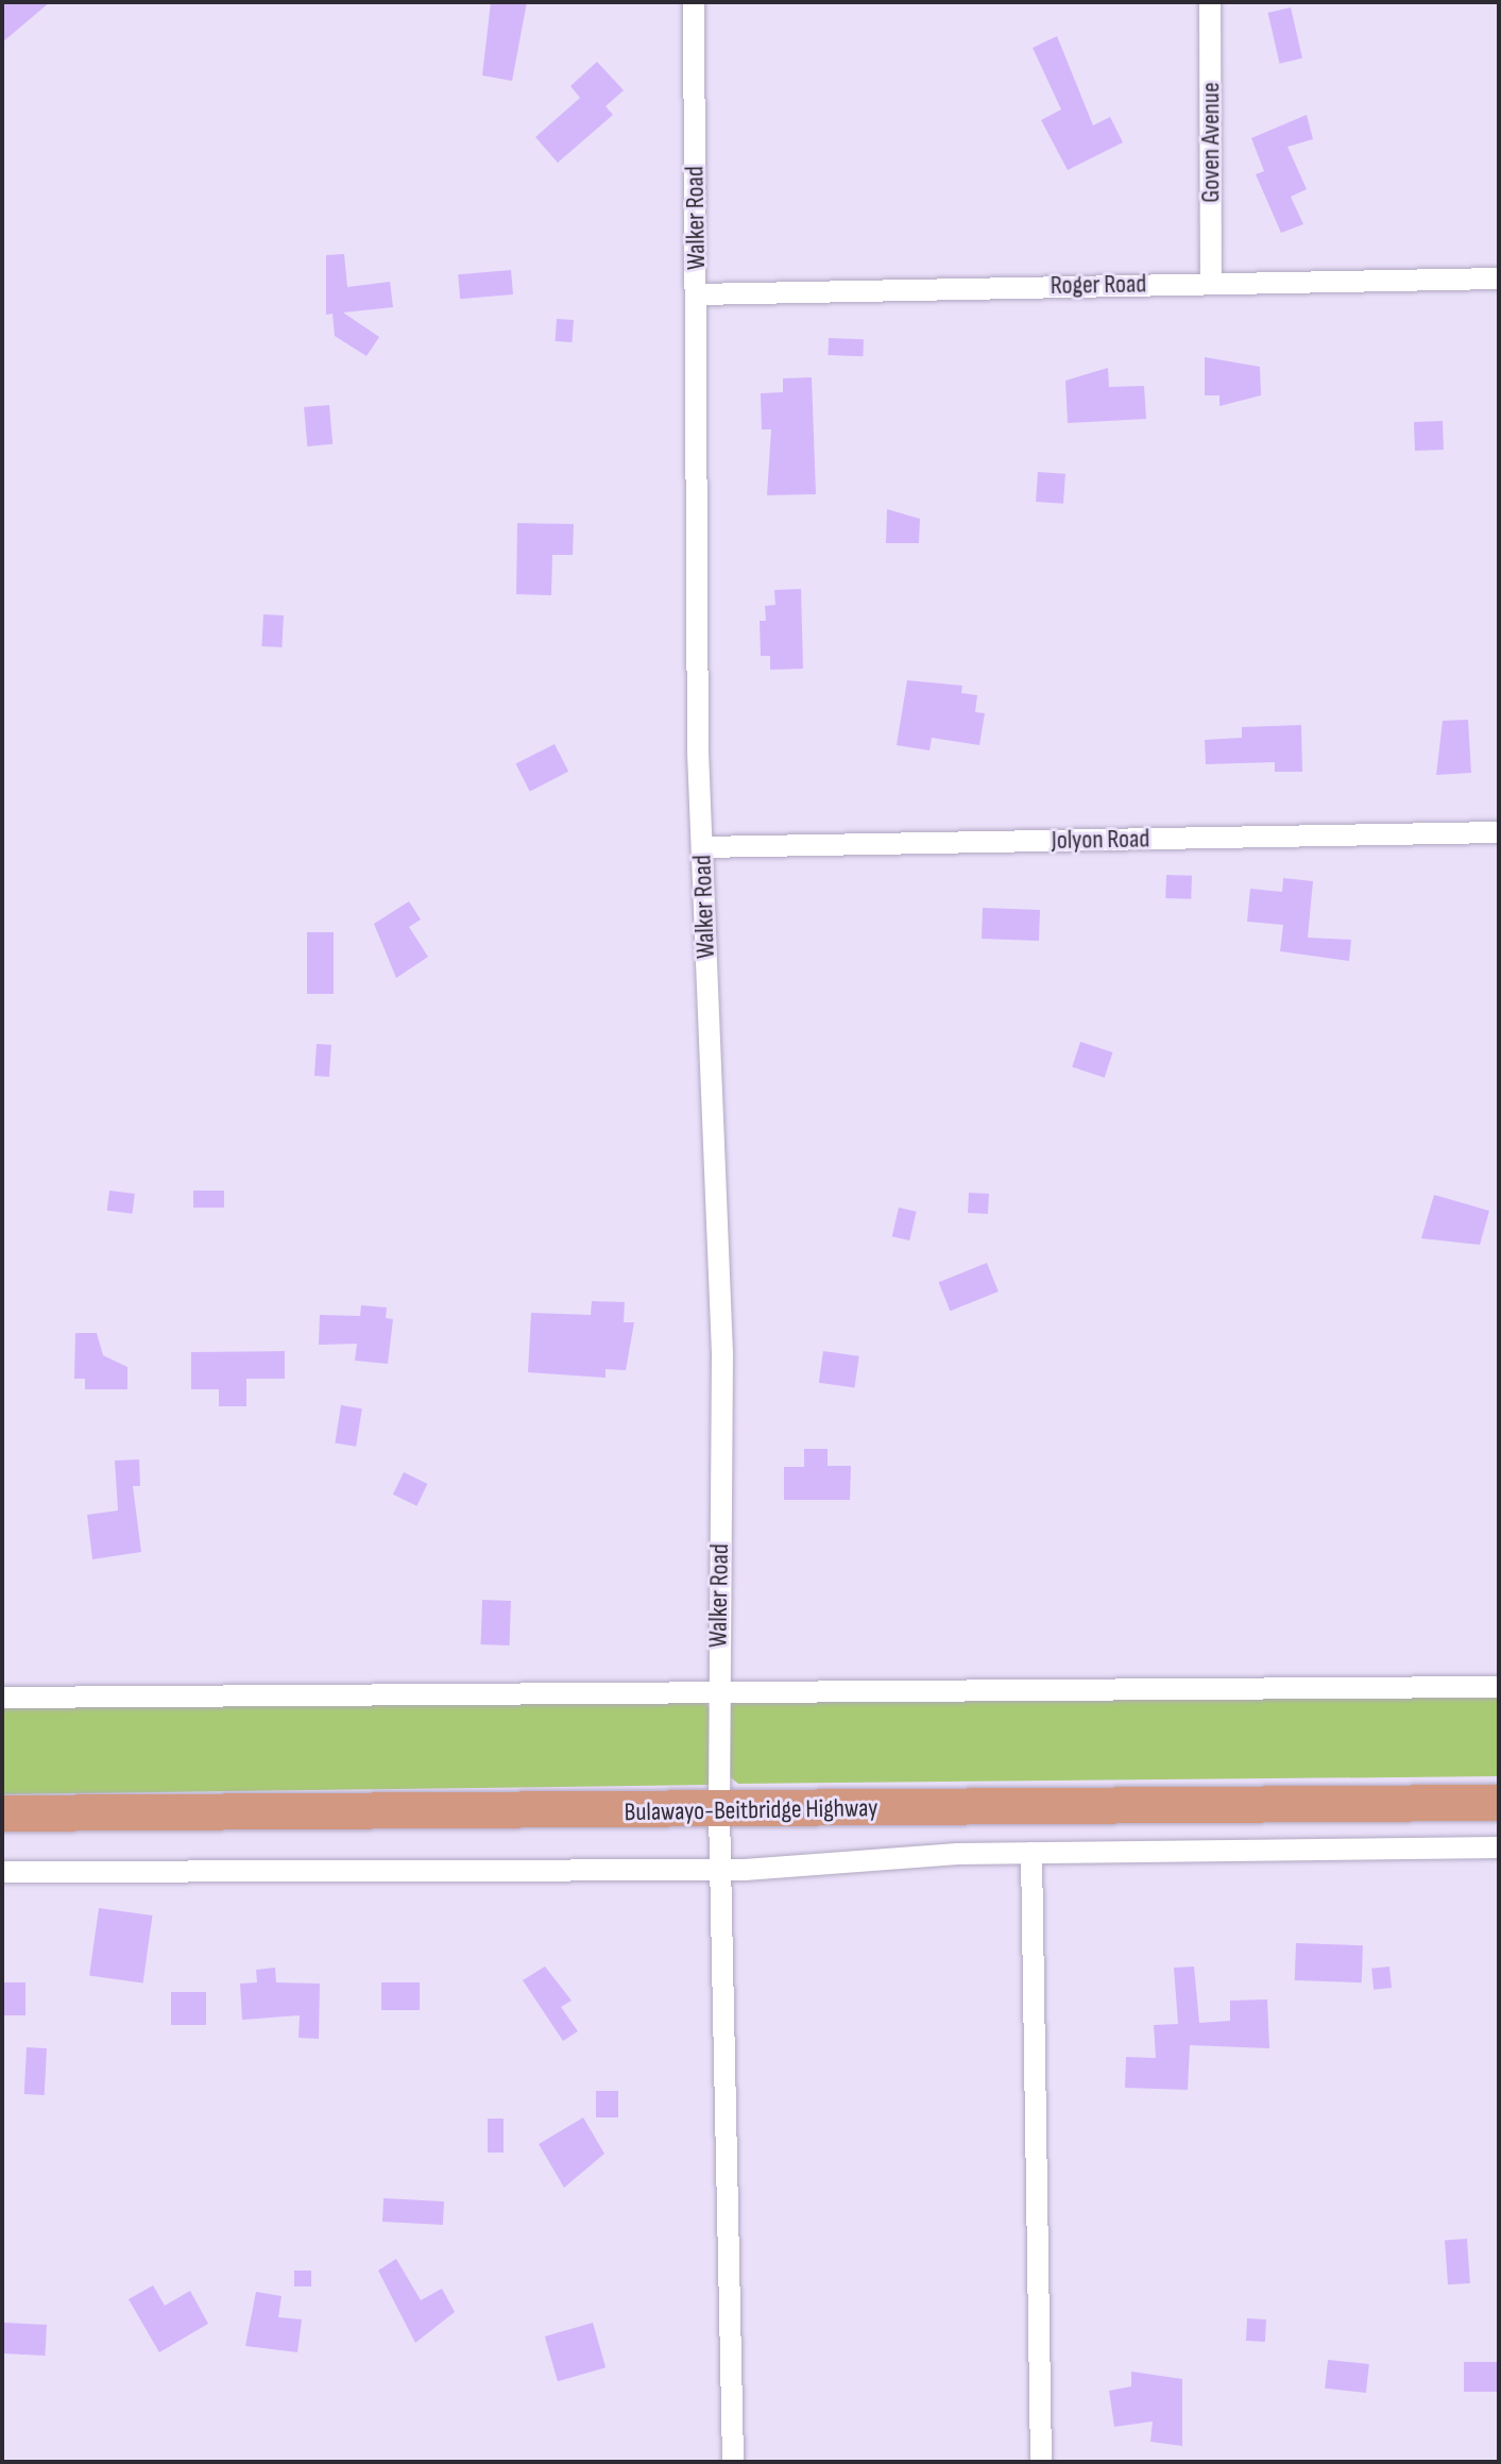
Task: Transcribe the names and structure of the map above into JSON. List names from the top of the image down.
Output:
{
  "streets": {
    "highway": ["Bulawayo-Beitbridge Highway"],
    "street": [
      "Goven Avenue",
      "Walker Road",
      "Roger Road",
      "Jolyon Road"
    ]
  },
  "crossings": [
    ["Goven Avenue", "Roger Road"],
    ["Walker Road", "Roger Road"],
    ["Walker Road", "Jolyon Road"],
    ["Walker Road", "Bulawayo-Beitbridge Highway"]
  ]
}
